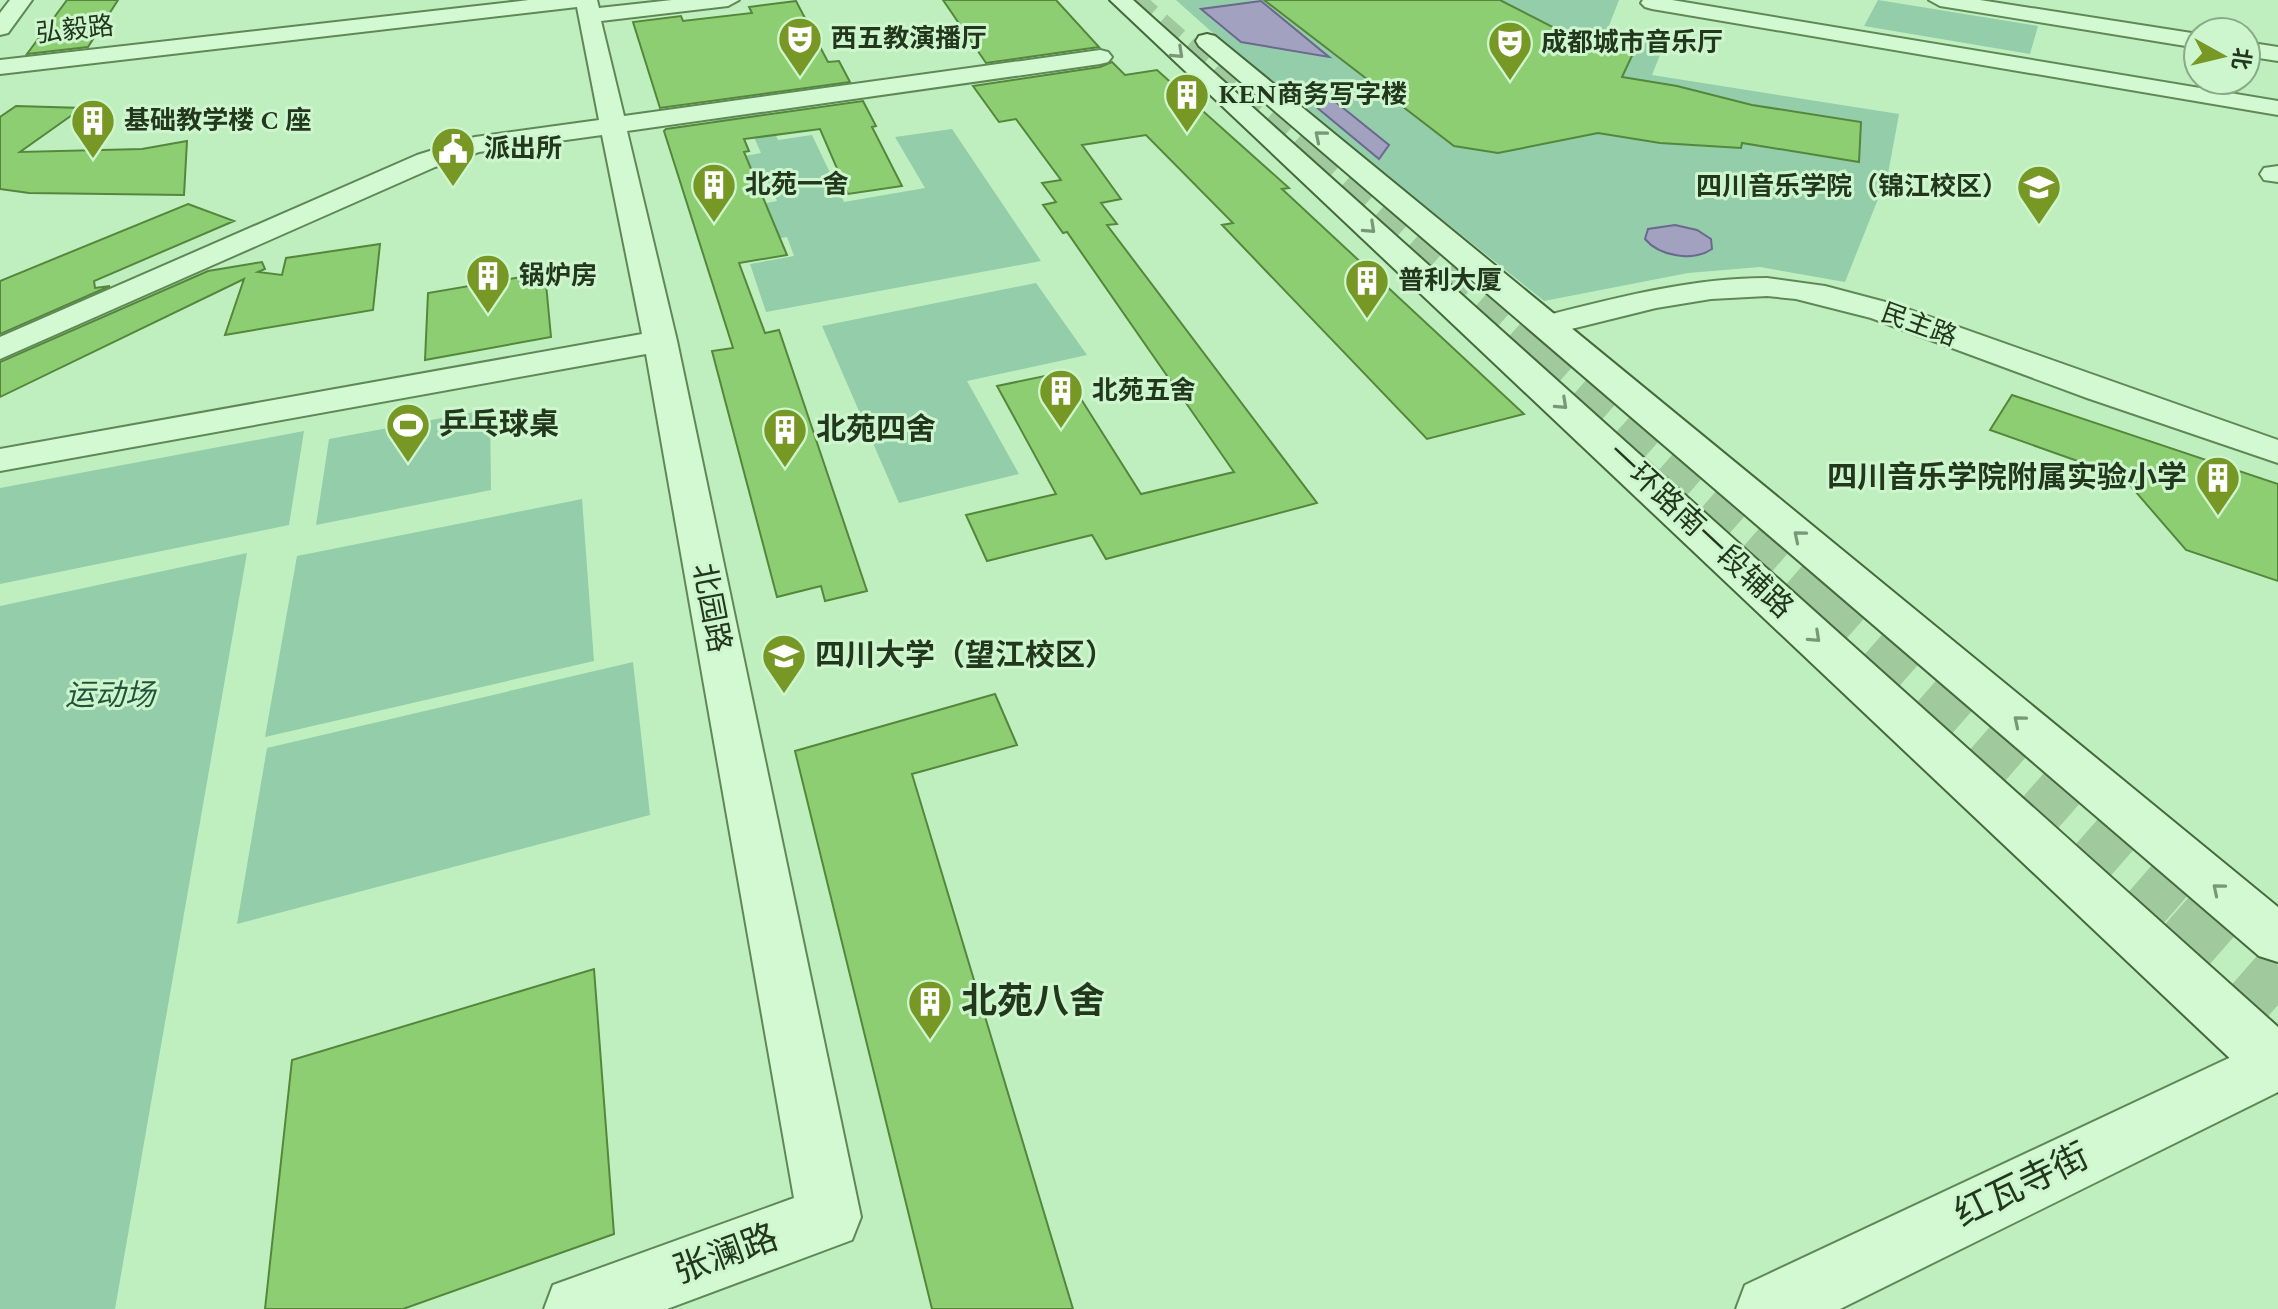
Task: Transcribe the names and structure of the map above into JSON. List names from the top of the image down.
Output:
{
  "streets": {
    "street": [
      "弘毅路",
      "民主路",
      "一环路南一段辅路",
      "北园路",
      "红瓦寺街",
      "张澜路"
    ]
  },
  "crossings": [
    ["弘毅路", "北园路"],
    ["民主路", "一环路南一段辅路"],
    ["一环路南一段辅路", "红瓦寺街"],
    ["北园路", "张澜路"]
  ],
  "parks": ["运动场"],
  "places": {
    "theatre": ["西五教演播厅", "成都城市音乐厅"],
    "building": [
      "KEN商务写字楼",
      "基础教学楼 C 座",
      "北苑一舍",
      "锅炉房",
      "普利大厦",
      "北苑五舍",
      "北苑四舍",
      "四川音乐学院附属实验小学",
      "北苑八舍"
    ],
    "public building": ["派出所"],
    "school or university": ["四川音乐学院（锦江校区）", "四川大学（望江校区）"],
    "sports": ["乒乓球桌"]
  },
  "north": "right"
}
